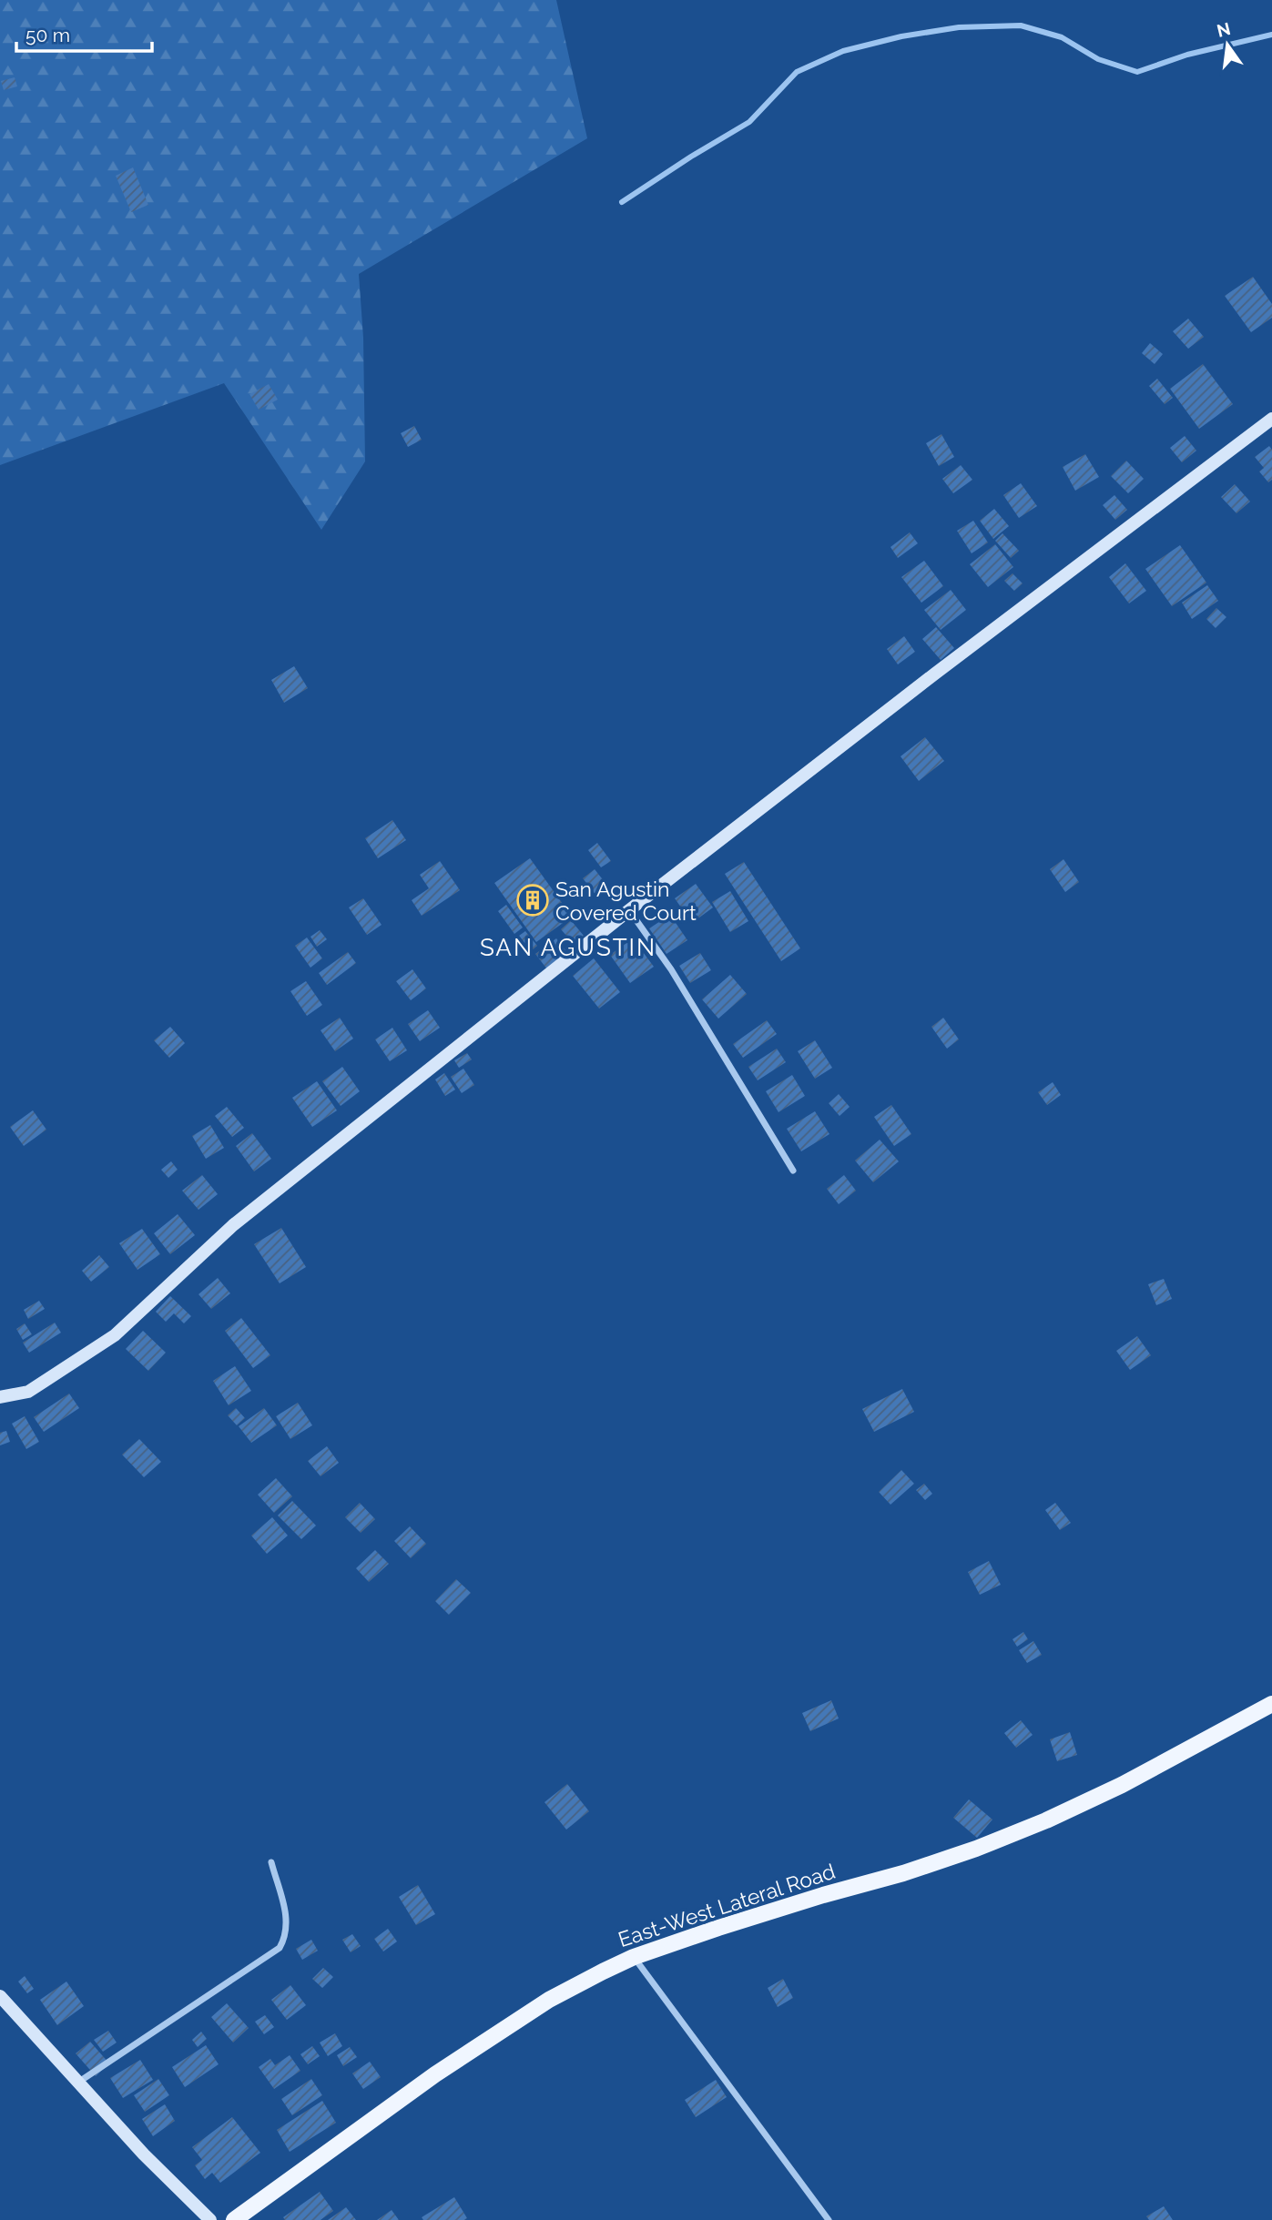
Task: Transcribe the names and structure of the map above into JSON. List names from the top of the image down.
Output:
{
  "streets": {
    "main road": ["East-West Lateral Road"]
  },
  "districts": ["SAN AGUSTIN"],
  "places": {
    "building": ["San Agustin Covered Court"]
  },
  "scale_bar": "50 m",
  "north": "top"
}
